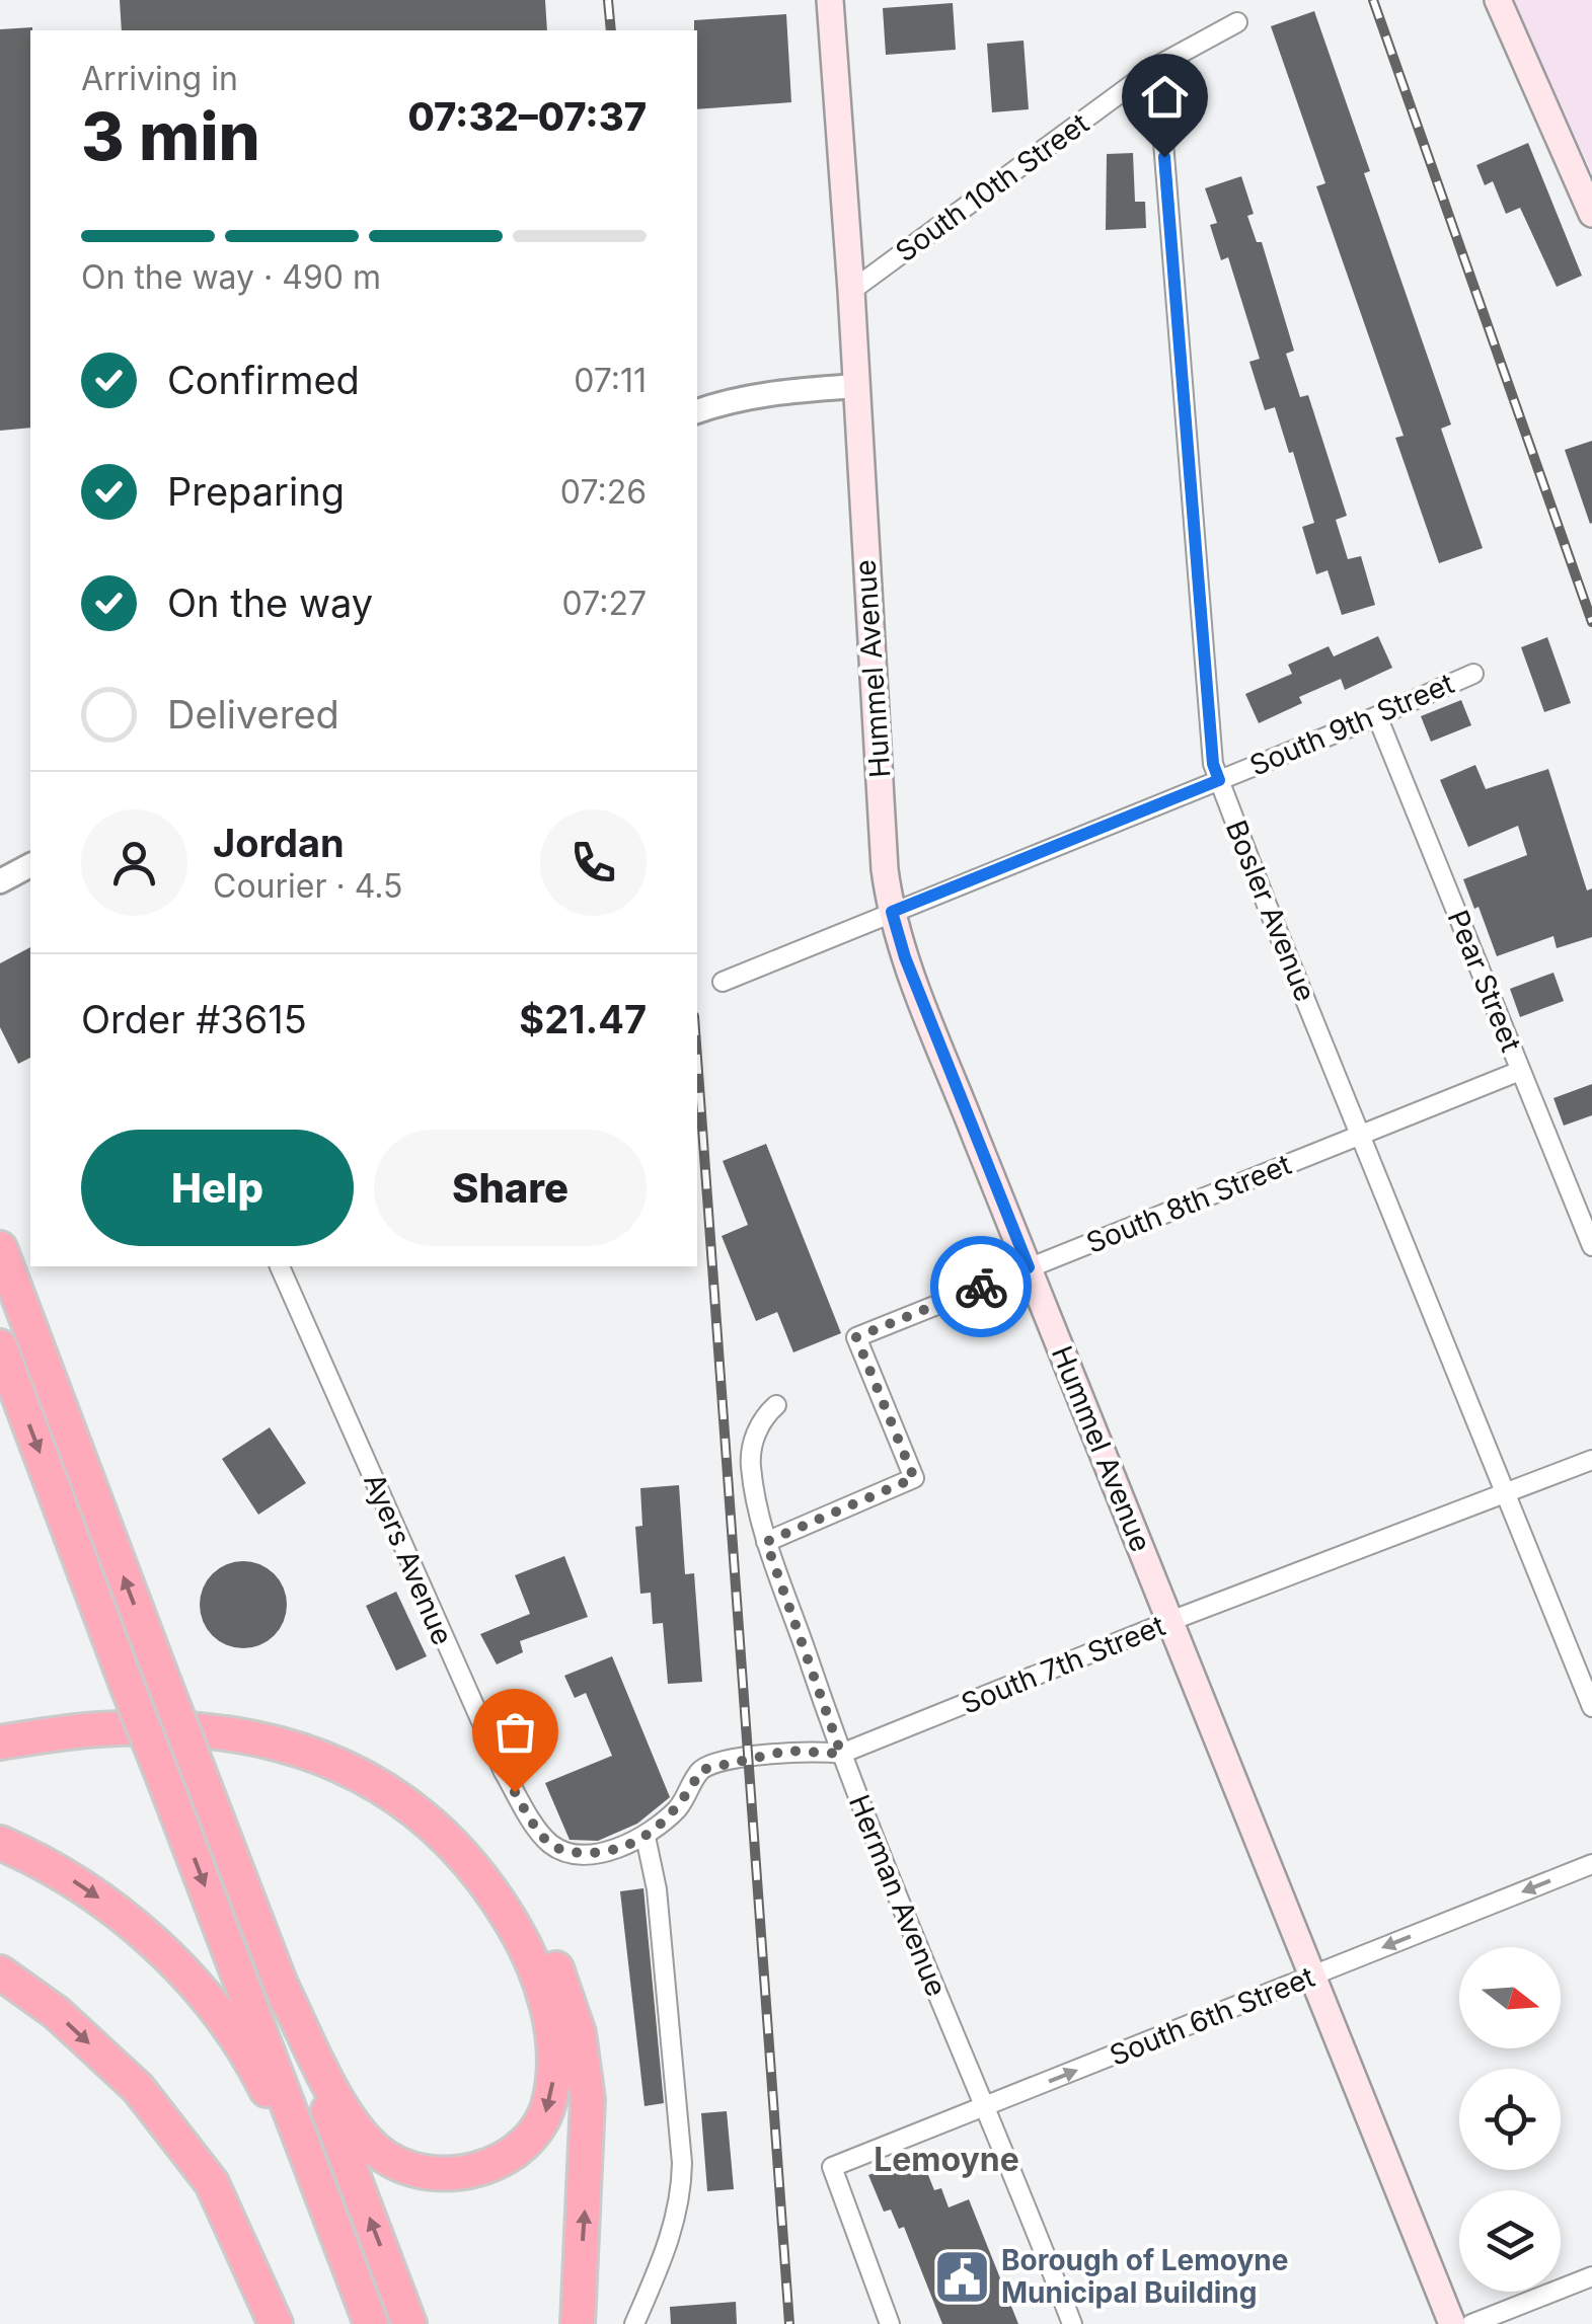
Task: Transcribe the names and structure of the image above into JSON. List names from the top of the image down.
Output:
{
  "streets": {
    "main road": ["Hummel Avenue"],
    "street": [
      "South 10th Street",
      "South 9th Street",
      "Bosler Avenue",
      "Pear Street",
      "South 8th Street",
      "Ayers Avenue",
      "South 7th Street",
      "Herman Avenue",
      "South 6th Street"
    ]
  },
  "crossings": [
    ["South 10th Street", "Hummel Avenue"],
    ["South 10th Street", "Bosler Avenue"],
    ["Hummel Avenue", "South 9th Street"],
    ["Hummel Avenue", "South 8th Street"],
    ["Hummel Avenue", "South 7th Street"],
    ["Hummel Avenue", "South 6th Street"],
    ["South 9th Street", "Bosler Avenue"],
    ["South 9th Street", "Pear Street"],
    ["Bosler Avenue", "South 8th Street"],
    ["Bosler Avenue", "South 7th Street"],
    ["Pear Street", "South 8th Street"],
    ["South 8th Street", "Herman Avenue"],
    ["Ayers Avenue", "South 7th Street"],
    ["South 7th Street", "Herman Avenue"],
    ["Herman Avenue", "South 6th Street"]
  ],
  "districts": ["Lemoyne"],
  "places": {
    "public building": ["Borough of Lemoyne Municipal Building"]
  },
  "north": "right",
  "page": {
    "heading": ["3 min", "Arriving in", "07:32–07:37"],
    "panel": [
      "Jordan",
      "Courier · 4.5",
      "Order #3615",
      "$21.47"
    ],
    "bar": "On the way · 490 m",
    "list": [
      ["Confirmed", "07:11"],
      ["Preparing", "07:26"],
      ["On the way", "07:27"],
      "Delivered"
    ],
    "buttons": ["Help", "Share"]
  }
}
